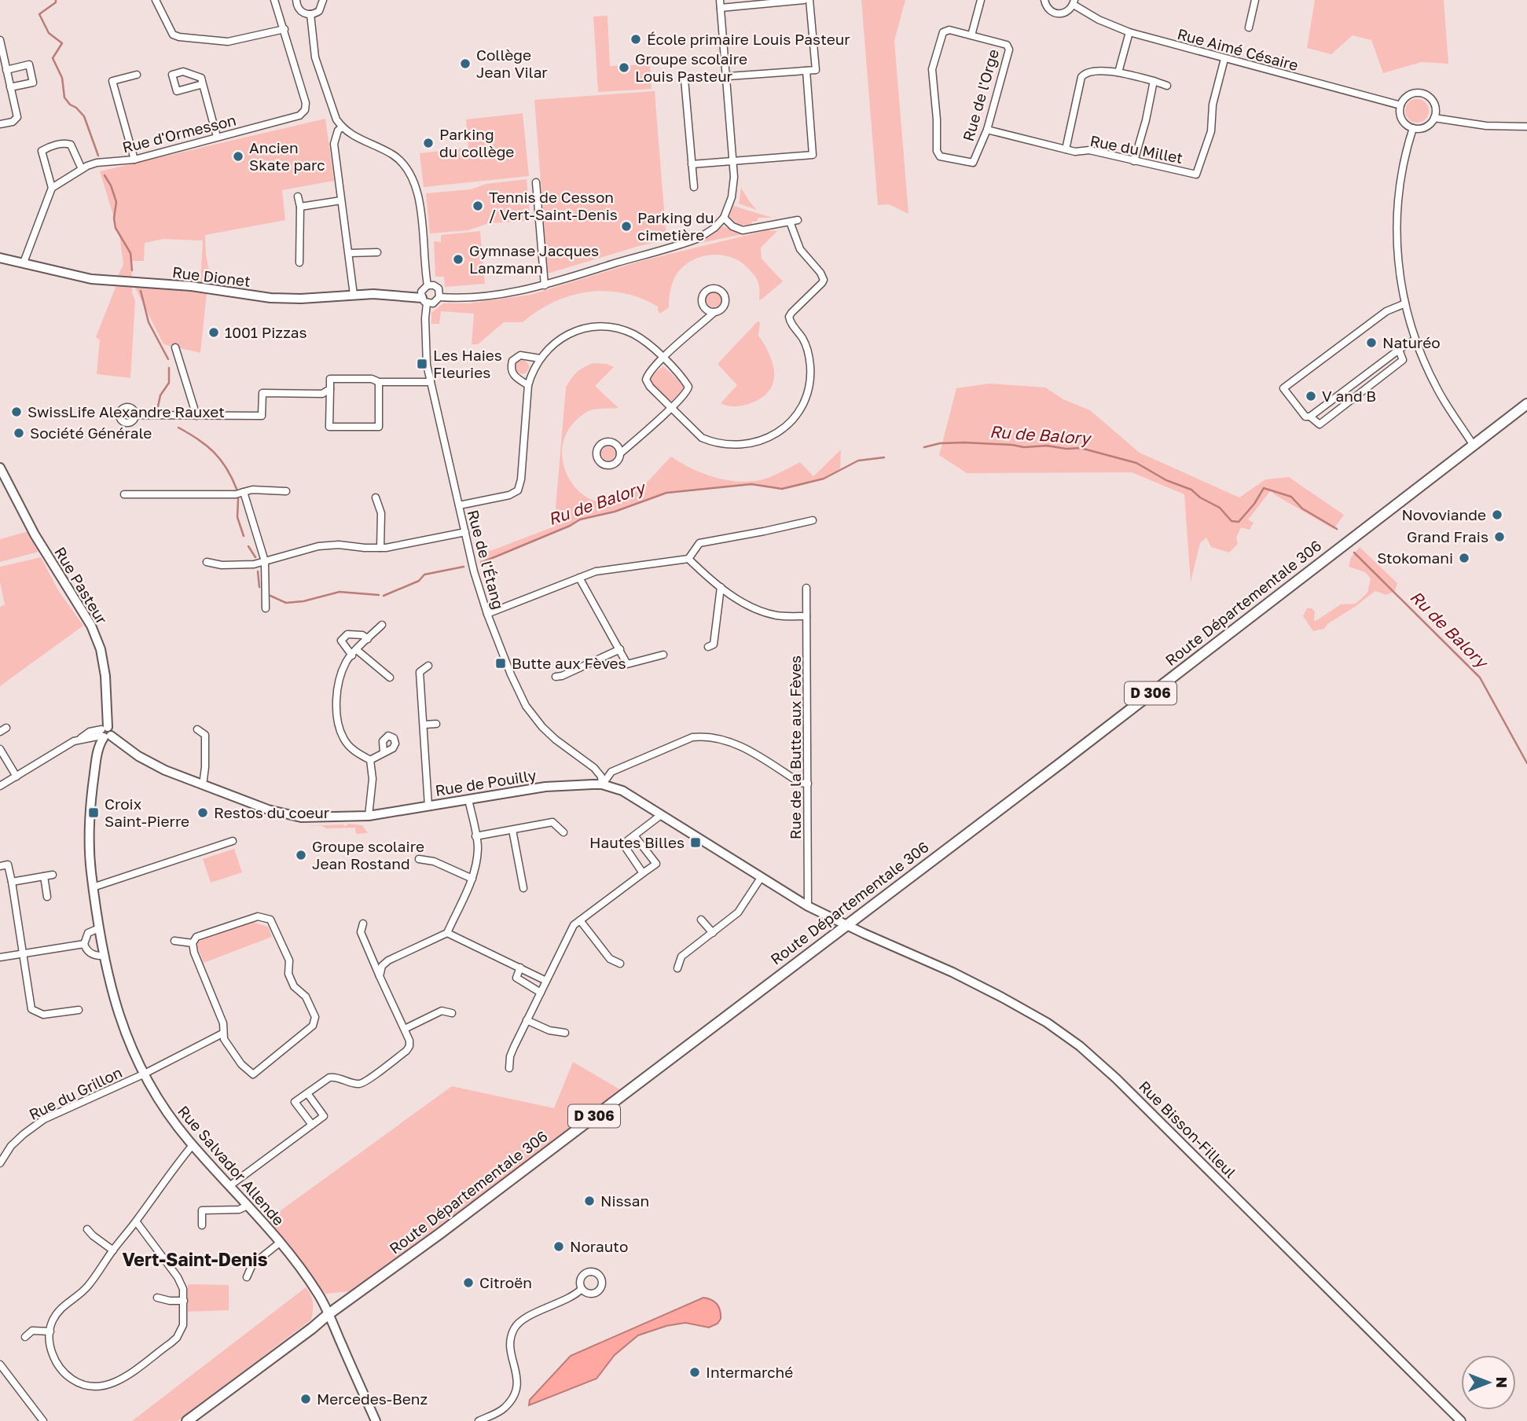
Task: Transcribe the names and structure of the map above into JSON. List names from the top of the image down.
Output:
{
  "streets": {
    "main road": ["Route Départementale 306", "D 306"],
    "street": [
      "Rue Aimé Césaire",
      "Rue de l'Orge",
      "Rue d'Ormesson",
      "Rue du Millet",
      "Rue Dionet",
      "Rue de l'Étang",
      "Rue Pasteur",
      "Rue de la Butte aux Fèves",
      "Rue de Pouilly",
      "Rue du Grillon",
      "Rue Bisson-Filleul",
      "Rue Salvador Allende"
    ]
  },
  "crossings": [
    ["Rue Aimé Césaire", "Rue du Millet"],
    ["Rue de l'Orge", "Rue du Millet"],
    ["Rue Dionet", "Rue de l'Étang"],
    ["Rue de l'Étang", "Rue de Pouilly"],
    ["Rue Pasteur", "Rue de Pouilly"],
    ["Rue Pasteur", "Rue Salvador Allende"],
    ["Route Départementale 306", "Rue de Pouilly"],
    ["Route Départementale 306", "Rue Bisson-Filleul"],
    ["Route Départementale 306", "Rue Salvador Allende"],
    ["Rue de la Butte aux Fèves", "Rue de Pouilly"],
    ["Rue de Pouilly", "Rue Bisson-Filleul"],
    ["Rue de Pouilly", "Rue Salvador Allende"],
    ["Rue du Grillon", "Rue Salvador Allende"]
  ],
  "districts": ["Vert-Saint-Denis"],
  "water": ["Ru de Balory"],
  "places": {
    "other": [
      "École primaire Louis Pasteur",
      "Collège Jean Vilar",
      "Groupe scolaire Louis Pasteur",
      "Parking du collège",
      "Ancien Skate parc",
      "Tennis de Cesson / Vert-Saint-Denis",
      "Parking du cimetière",
      "Gymnase Jacques Lanzmann",
      "1001 Pizzas",
      "Naturéo",
      "V and B",
      "SwissLife Alexandre Rauxet",
      "Société Générale",
      "Novoviande",
      "Grand Frais",
      "Stokomani",
      "Restos du coeur",
      "Groupe scolaire Jean Rostand",
      "Nissan",
      "Norauto",
      "Citroën",
      "Intermarché",
      "Mercedes-Benz"
    ],
    "transit": [
      "Les Haies Fleuries",
      "Butte aux Fèves",
      "Croix Saint-Pierre",
      "Hautes Billes"
    ]
  },
  "north": "right"
}
